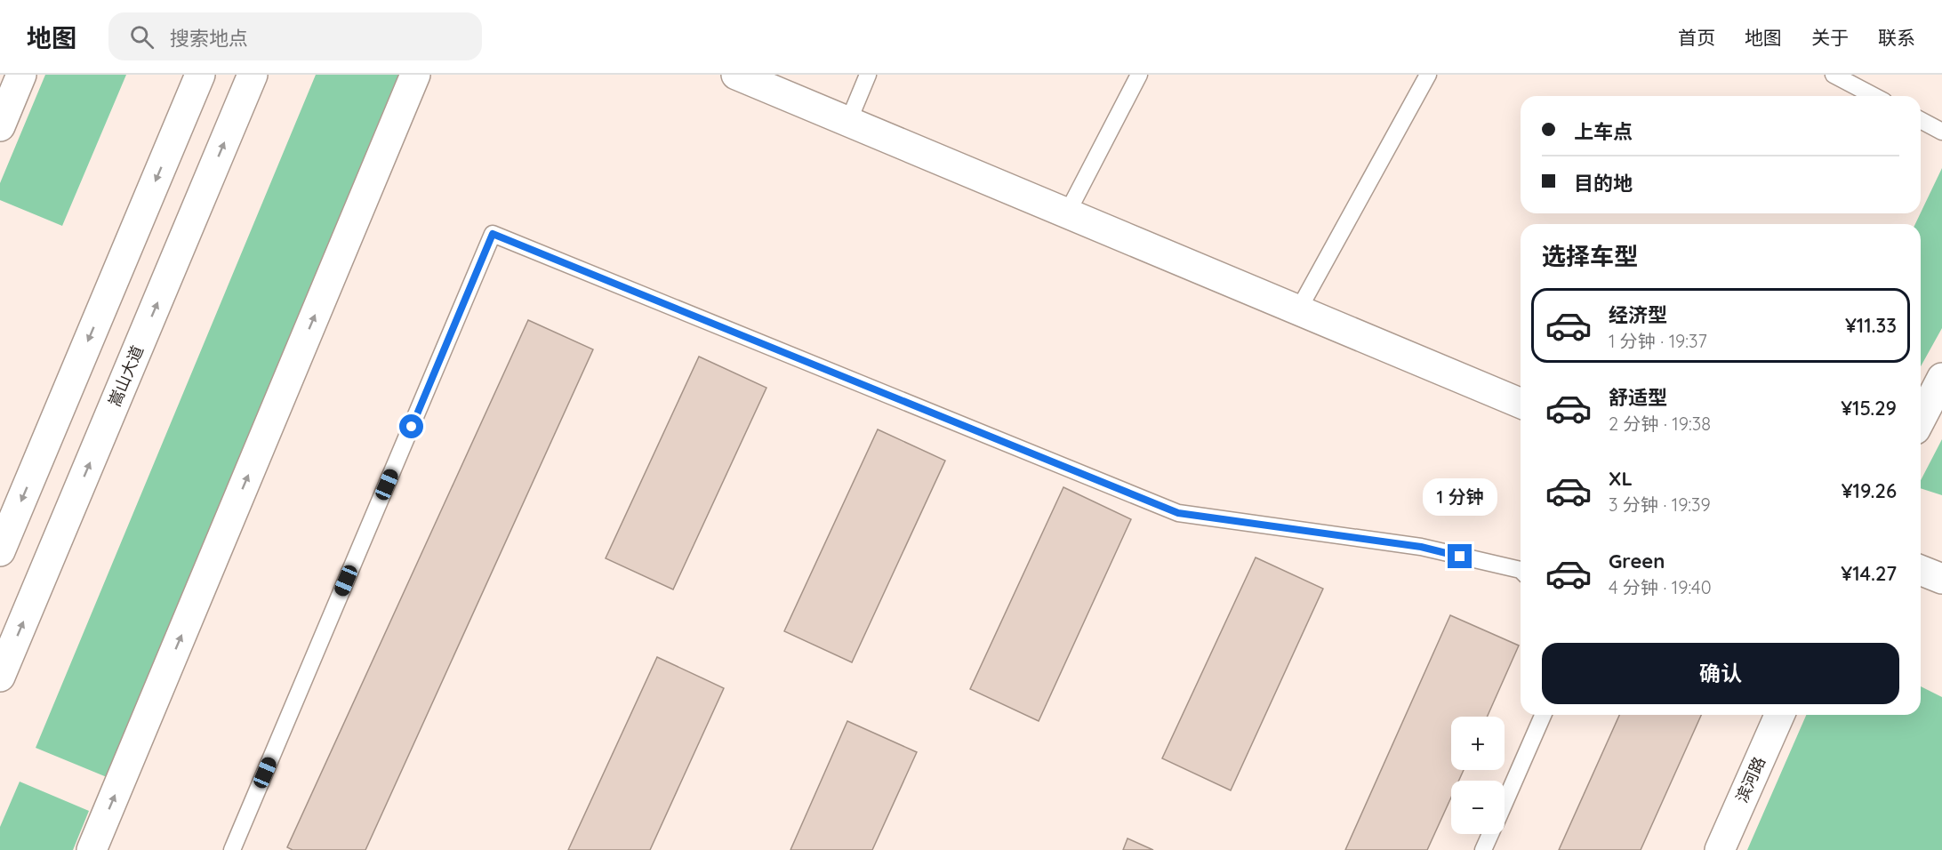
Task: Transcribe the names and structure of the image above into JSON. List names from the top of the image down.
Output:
{
  "streets": {
    "main road": ["嵩山大道", "滨河路"]
  },
  "page": {
    "header": "地图",
    "search": "搜索地点",
    "nav": [
      "首页",
      "地图",
      "关于",
      "联系"
    ],
    "banner": ["上车点", "目的地"],
    "heading": "选择车型",
    "list": [
      {
        "name": "经济型",
        "note": "1 分钟 · 19:37",
        "value": "¥11.33"
      },
      {
        "name": "舒适型",
        "note": "2 分钟 · 19:38",
        "value": "¥15.29"
      },
      {
        "name": "XL",
        "note": "3 分钟 · 19:39",
        "value": "¥19.26"
      },
      {
        "name": "Green",
        "note": "4 分钟 · 19:40",
        "value": "¥14.27"
      }
    ],
    "bubble": "1 分钟",
    "buttons": "确认",
    "map_buttons": ["+", "−"]
  }
}
